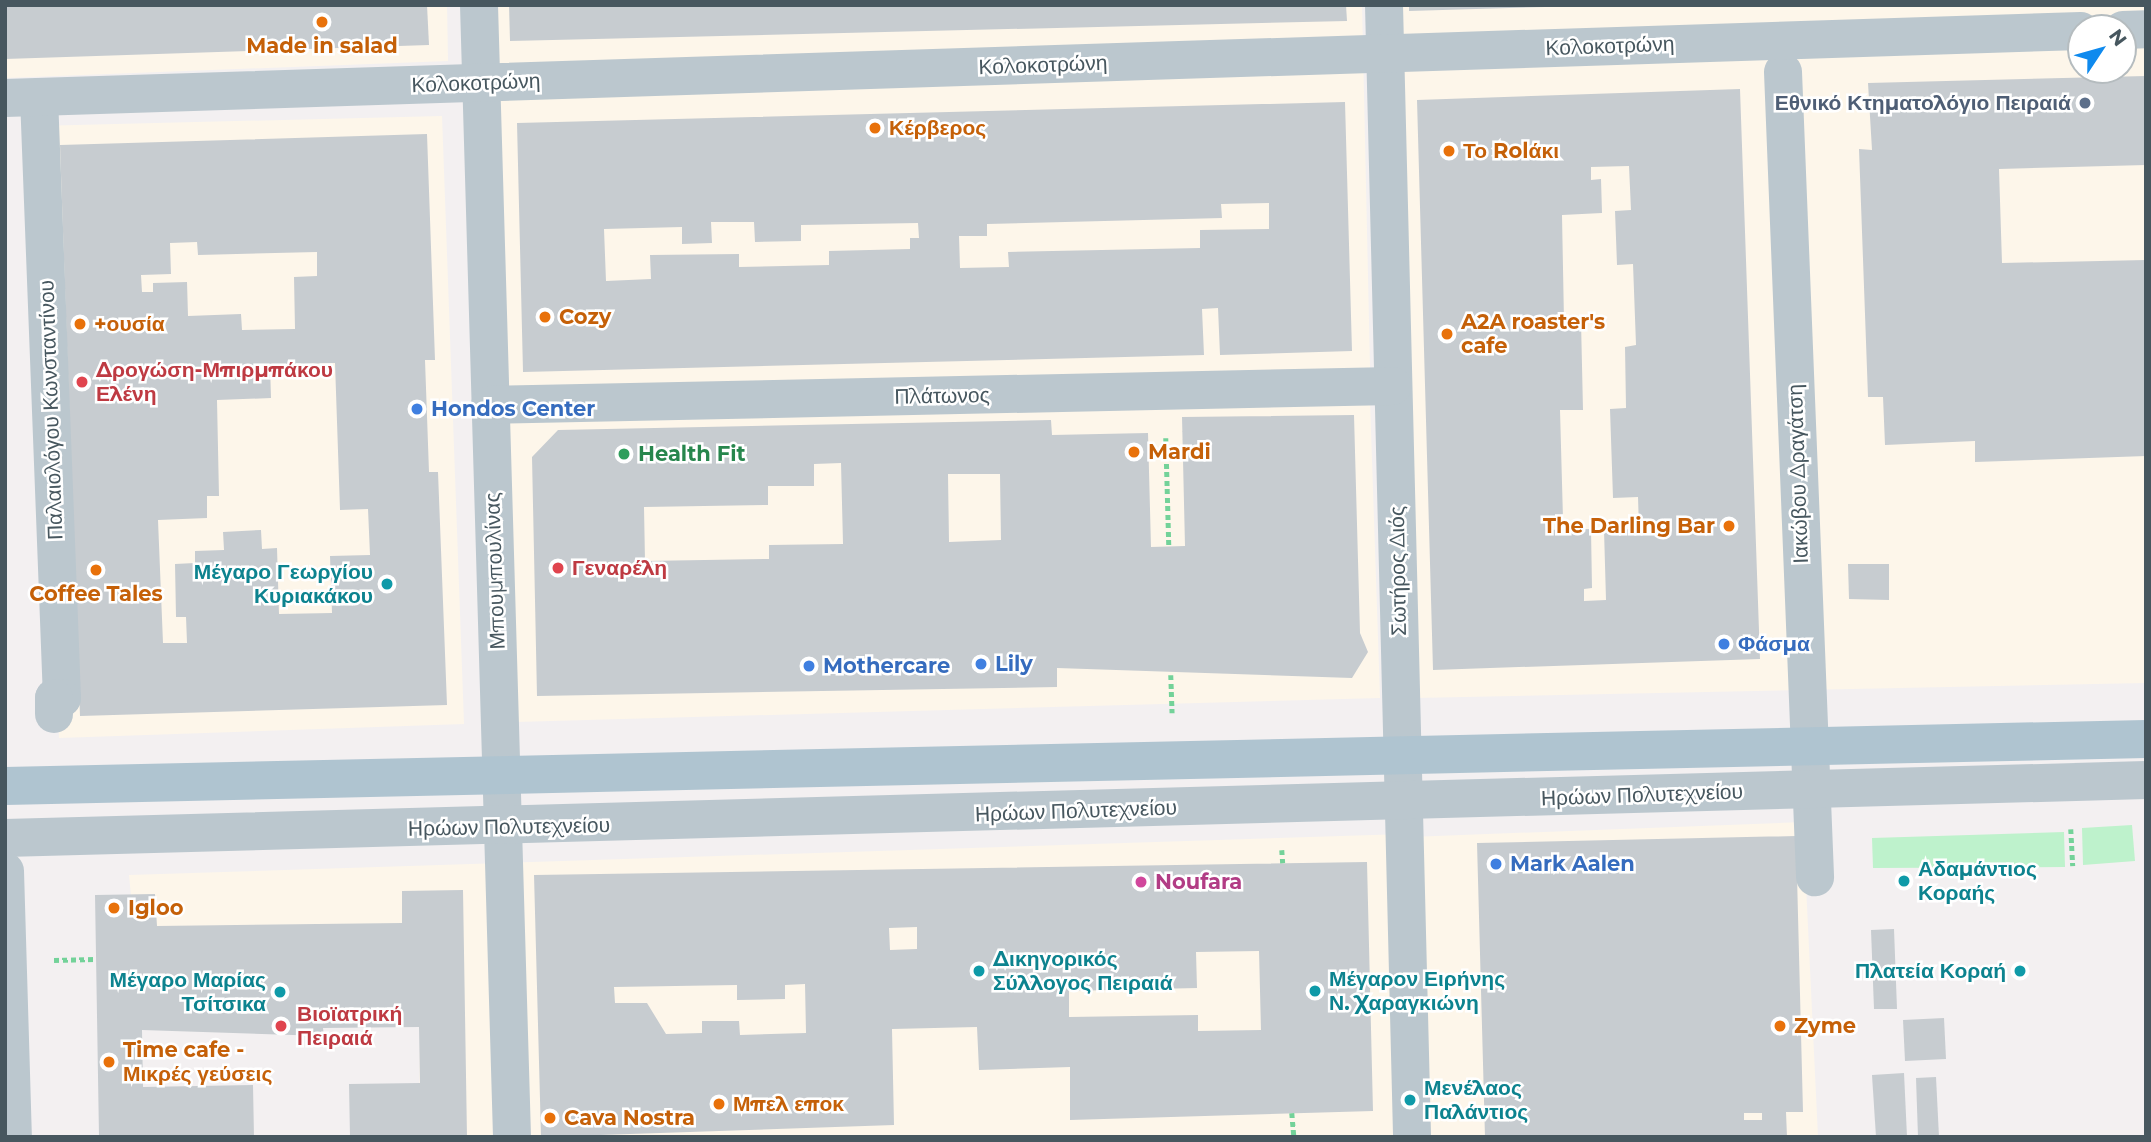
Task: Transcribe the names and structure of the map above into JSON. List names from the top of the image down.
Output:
{
  "streets": {
    "main road": ["Ηρώων Πολυτεχνείου"],
    "street": [
      "Κολοκοτρώνη",
      "Πλάτωνος",
      "Παλαιολόγου Κωνσταντίνου",
      "Ιακώβου Δραγάτση",
      "Μπουμπουλίνας",
      "Σωτήρος Διός"
    ]
  },
  "crossings": [
    ["Κολοκοτρώνη", "Παλαιολόγου Κωνσταντίνου"],
    ["Κολοκοτρώνη", "Μπουμπουλίνας"],
    ["Κολοκοτρώνη", "Σωτήρος Διός"],
    ["Πλάτωνος", "Μπουμπουλίνας"],
    ["Πλάτωνος", "Σωτήρος Διός"],
    ["Ιακώβου Δραγάτση", "Ηρώων Πολυτεχνείου"],
    ["Μπουμπουλίνας", "Ηρώων Πολυτεχνείου"],
    ["Σωτήρος Διός", "Ηρώων Πολυτεχνείου"]
  ],
  "places": [
    "Made in salad",
    "Εθνικό Κτηματολόγιο Πειραιά",
    "Κέρβερος",
    "Το Rolάκι",
    "Cozy",
    "+ουσία",
    "A2A roaster's cafe",
    "Δρογώση-Μπιρμπάκου Ελένη",
    "Hondos Center",
    "Mardi",
    "Health Fit",
    "The Darling Bar",
    "Γεναρέλη",
    "Coffee Tales",
    "Μέγαρο Γεωργίου Κυριακάκου",
    "Φάσμα",
    "Lily",
    "Mothercare",
    "Mark Aalen",
    "Αδαμάντιος Κοραής",
    "Noufara",
    "Igloo",
    "Δικηγορικός Σύλλογος Πειραιά",
    "Πλατεία Κοραή",
    "Μέγαρον Ειρήνης Ν. Χαραγκιώνη",
    "Μέγαρο Μαρίας Τσίτσικα",
    "Βιοϊατρική Πειραιά",
    "Zyme",
    "Time cafe - Μικρές γεύσεις",
    "Μενέλαος Παλάντιος",
    "Μπελ εποκ",
    "Cava Nostra"
  ],
  "north": "top right"
}
